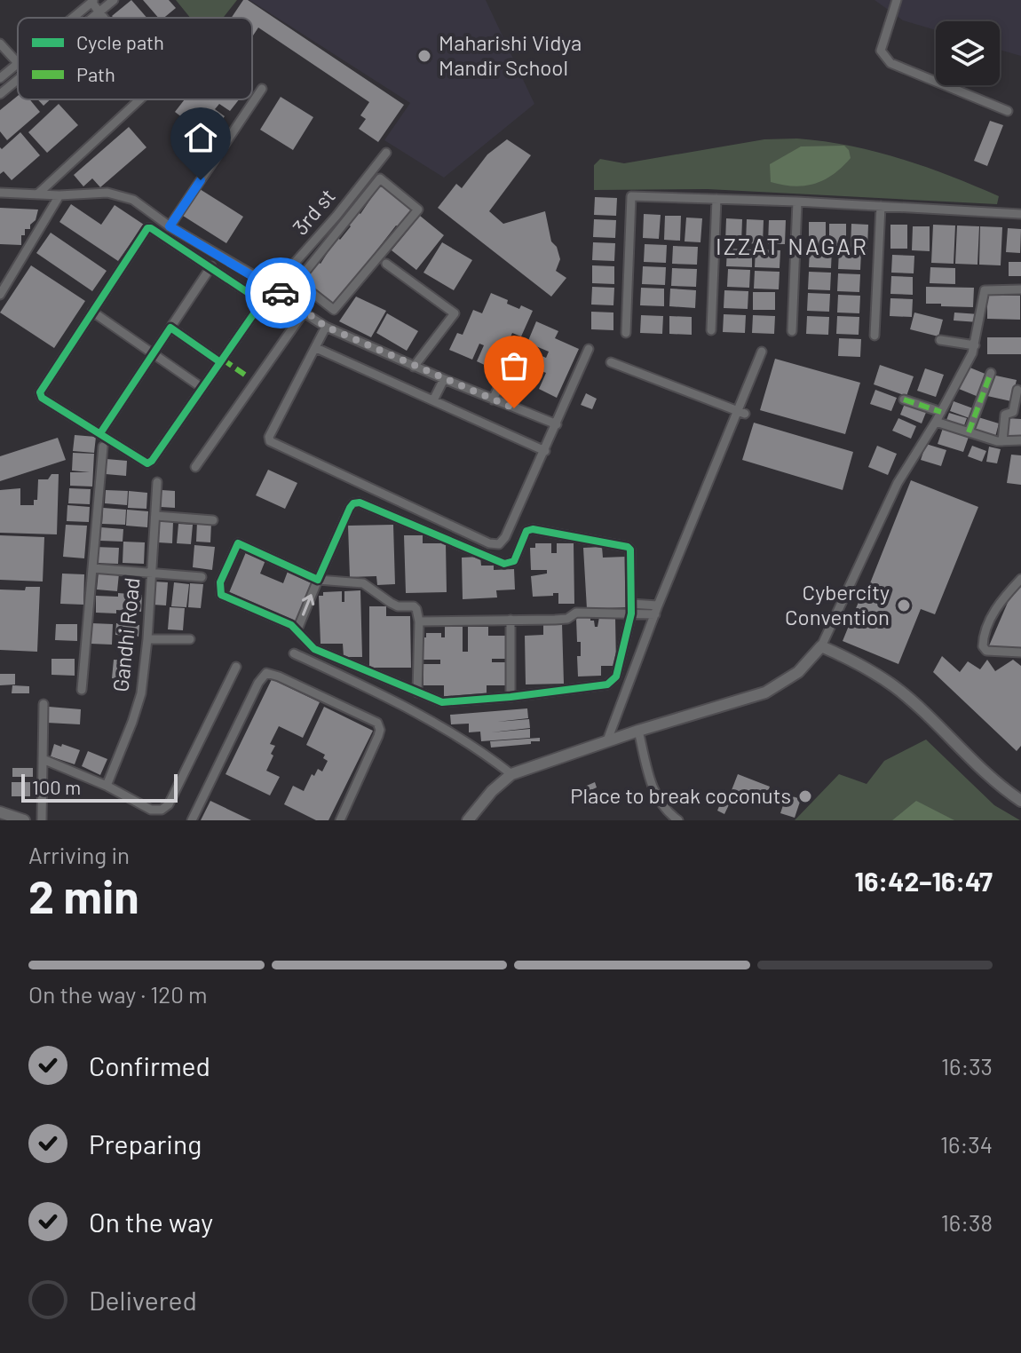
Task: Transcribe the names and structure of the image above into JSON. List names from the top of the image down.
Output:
{
  "streets": {
    "street": ["3rd st", "Gandhi Road"]
  },
  "districts": ["IZZAT NAGAR"],
  "places": ["Maharishi Vidya Mandir School", "Cybercity Convention", "Place to break coconuts"],
  "legend": ["Cycle path", "Path"],
  "scale_bar": "100 m",
  "page": {
    "scale": "100 m",
    "heading": ["2 min", "Arriving in", "16:42–16:47"],
    "bar": "On the way · 120 m",
    "list": [
      ["Confirmed", "16:33"],
      ["Preparing", "16:34"],
      ["On the way", "16:38"],
      "Delivered"
    ]
  }
}
